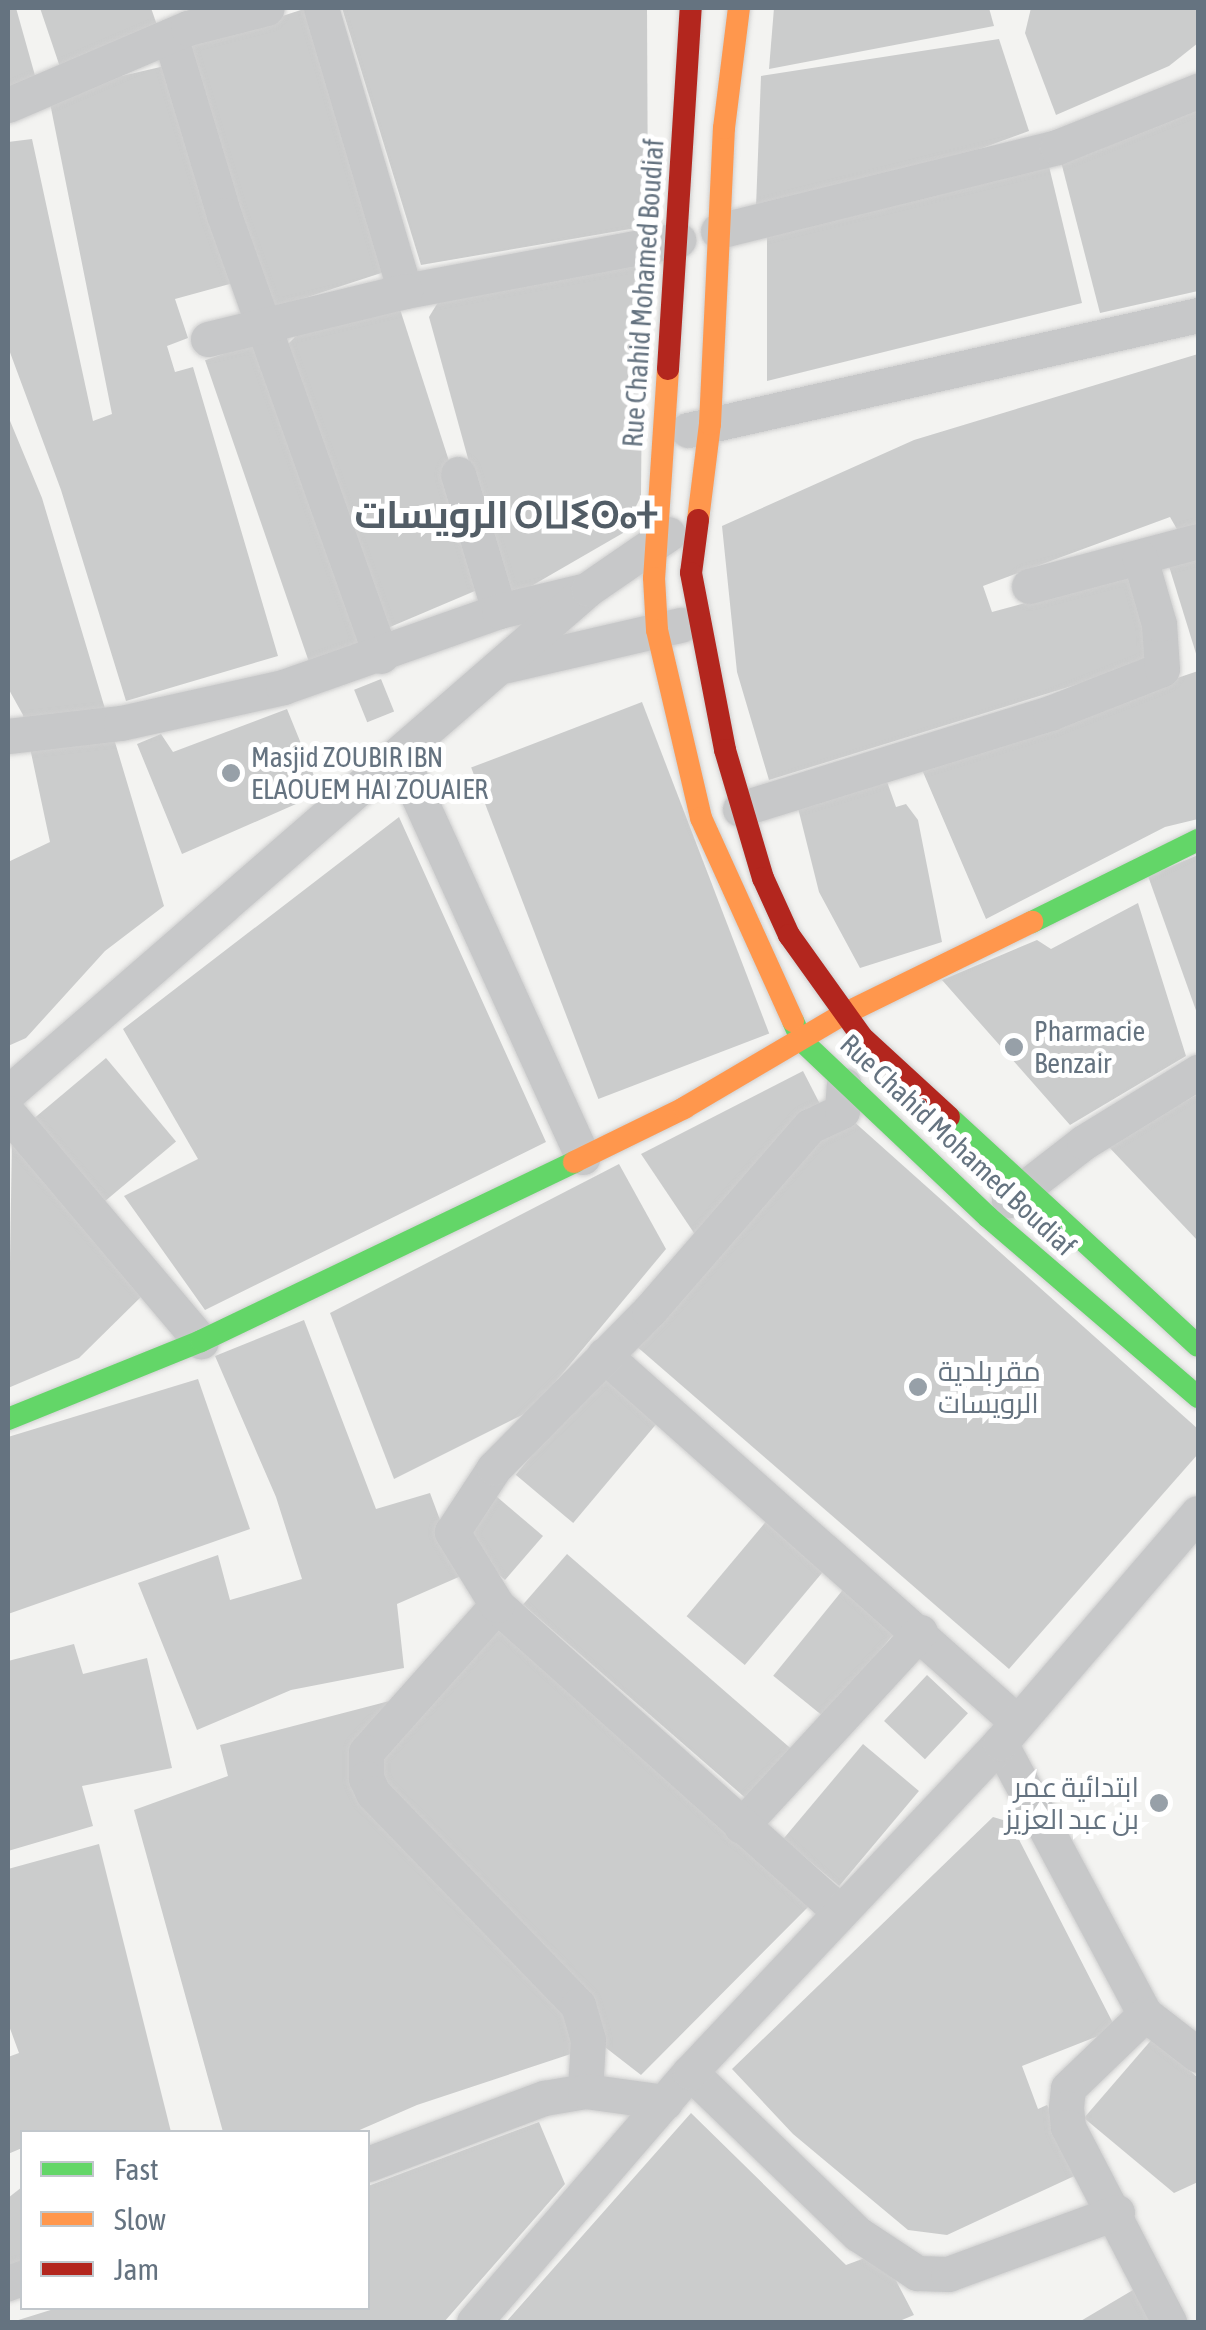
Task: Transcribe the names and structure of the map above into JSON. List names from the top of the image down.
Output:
{
  "streets": {
    "main road": ["Rue Chahid Mohamed Boudiaf"]
  },
  "districts": ["الرويسات ⵔⵡⵉⵙⴰⵜ"],
  "places": [
    "Masjid ZOUBIR IBN ELAOUEM HAI ZOUAIER",
    "Pharmacie Benzair",
    "مقر بلدية الرويسات",
    "ابتدائية عمر بن عبد العزيز"
  ],
  "legend": ["Fast", "Slow", "Jam"]
}
